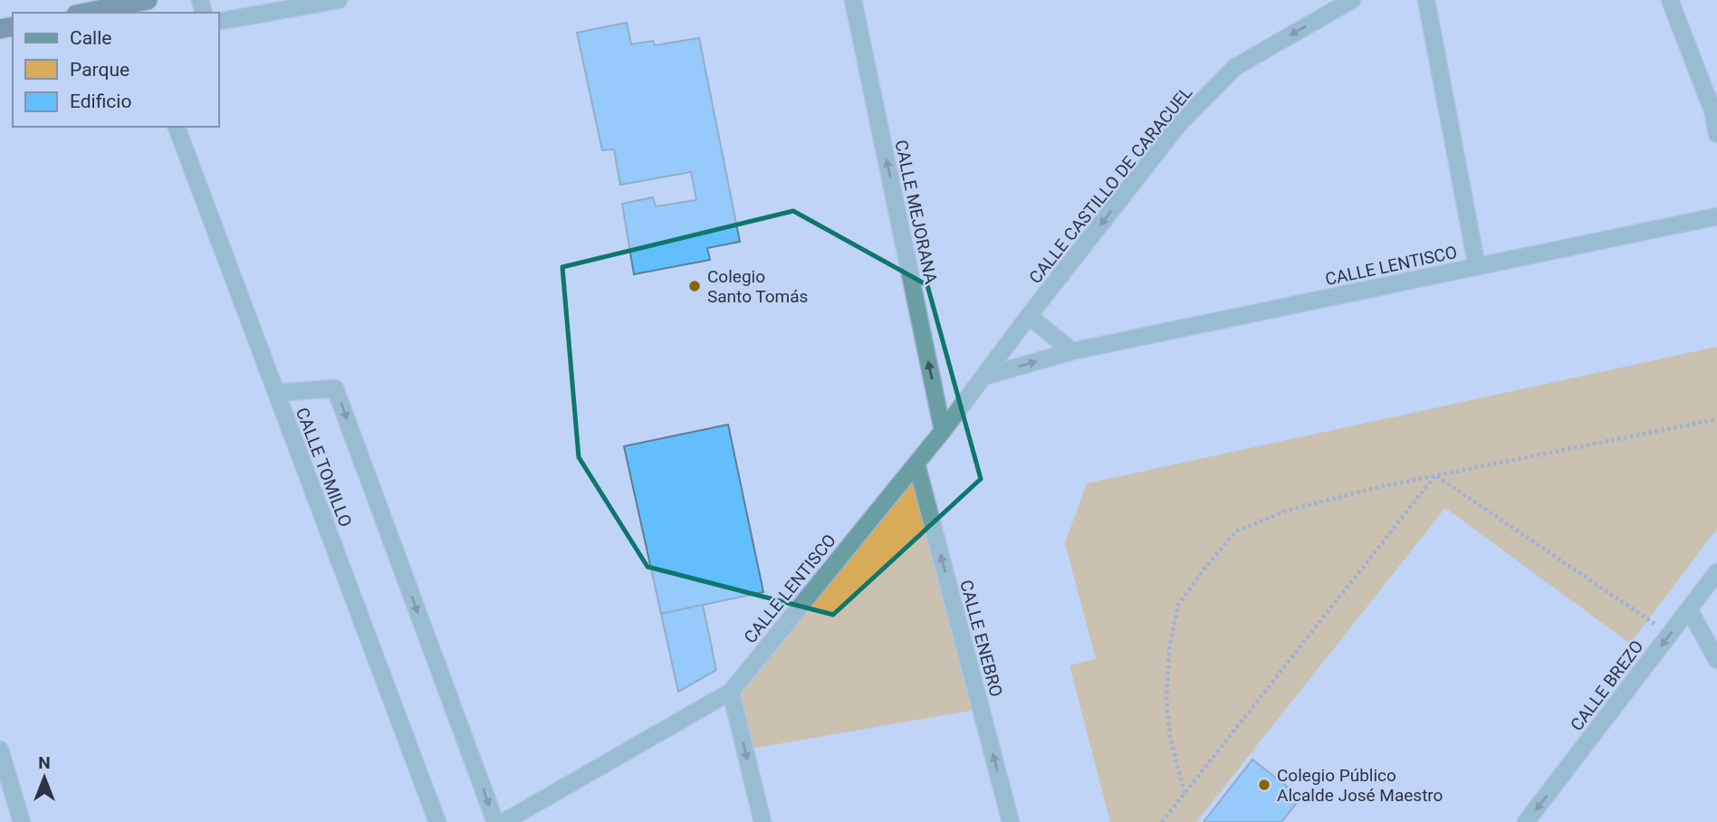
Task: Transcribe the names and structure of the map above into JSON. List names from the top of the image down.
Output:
{
  "streets": {
    "street": [
      "CALLE CASTILLO DE CARACUEL",
      "CALLE MEJORANA",
      "CALLE LENTISCO",
      "CALLE TOMILLO",
      "CALLE ENEBRO",
      "CALLE BREZO"
    ]
  },
  "crossings": [
    ["CALLE CASTILLO DE CARACUEL", "CALLE LENTISCO"],
    ["CALLE MEJORANA", "CALLE LENTISCO"],
    ["CALLE LENTISCO", "CALLE ENEBRO"]
  ],
  "one_way": [
    "CALLE CASTILLO DE CARACUEL",
    "CALLE MEJORANA",
    "CALLE ENEBRO",
    "CALLE BREZO"
  ],
  "places": ["Colegio Santo Tomás", "Colegio Público Alcalde José Maestro"],
  "legend": ["Calle", "Parque", "Edificio"],
  "north": "top"
}
